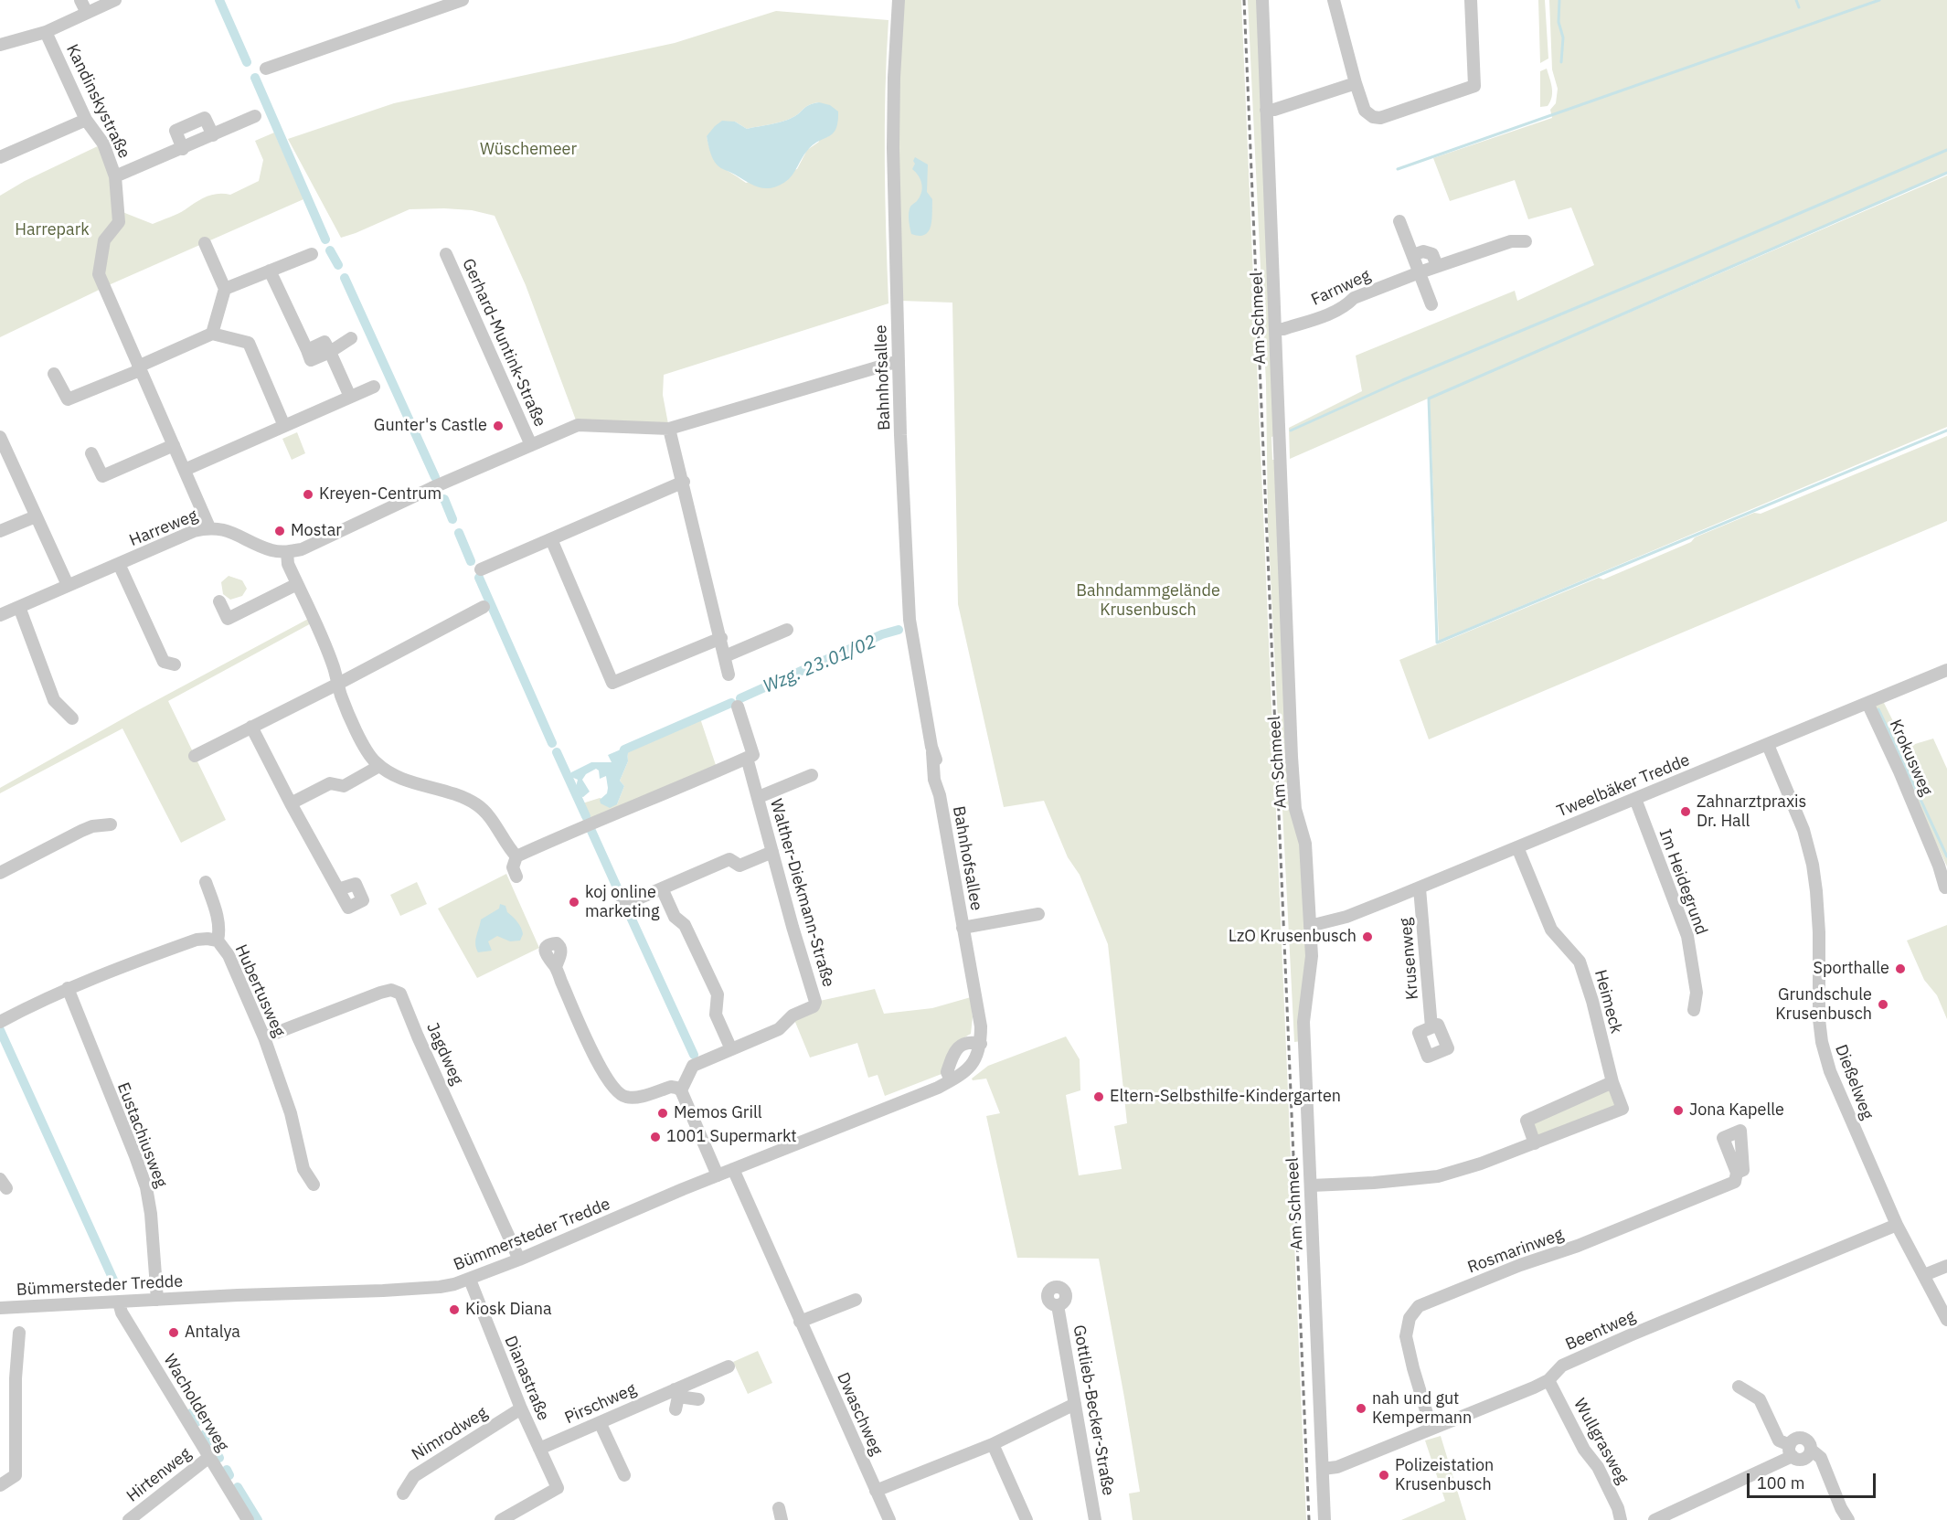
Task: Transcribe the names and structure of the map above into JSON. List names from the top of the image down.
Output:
{
  "streets": {
    "street": [
      "Kandinskystraße",
      "Farnweg",
      "Am Schmeel",
      "Gerhard-Muntink-Straße",
      "Bahnhofsallee",
      "Harreweg",
      "Krokusweg",
      "Tweelbäker Tredde",
      "Im Heidegrund",
      "Walther-Diekmann-Straße",
      "Krusenweg",
      "Hubertusweg",
      "Heimeck",
      "Jagdweg",
      "Dießelweg",
      "Eustachiusweg",
      "Bümmersteder Tredde",
      "Rosmarinweg",
      "Beentweg",
      "Dianastraße",
      "Wacholderweg",
      "Pirschweg",
      "Gottlieb-Becker-Straße",
      "Dwaschweg",
      "Nimrodweg",
      "Wullgrasweg",
      "Hirtenweg"
    ]
  },
  "crossings": [
    ["Kandinskystraße", "Harreweg"],
    ["Farnweg", "Am Schmeel"],
    ["Am Schmeel", "Tweelbäker Tredde"],
    ["Am Schmeel", "Heimeck"],
    ["Am Schmeel", "Beentweg"],
    ["Bahnhofsallee", "Bümmersteder Tredde"],
    ["Krokusweg", "Tweelbäker Tredde"],
    ["Tweelbäker Tredde", "Im Heidegrund"],
    ["Tweelbäker Tredde", "Krusenweg"],
    ["Tweelbäker Tredde", "Heimeck"],
    ["Tweelbäker Tredde", "Dießelweg"],
    ["Hubertusweg", "Jagdweg"],
    ["Hubertusweg", "Eustachiusweg"],
    ["Jagdweg", "Bümmersteder Tredde"],
    ["Dießelweg", "Beentweg"],
    ["Eustachiusweg", "Bümmersteder Tredde"],
    ["Bümmersteder Tredde", "Dianastraße"],
    ["Bümmersteder Tredde", "Wacholderweg"],
    ["Bümmersteder Tredde", "Dwaschweg"],
    ["Rosmarinweg", "Beentweg"],
    ["Beentweg", "Wullgrasweg"],
    ["Dianastraße", "Pirschweg"],
    ["Dianastraße", "Nimrodweg"],
    ["Wacholderweg", "Hirtenweg"]
  ],
  "water": ["Wzg. 23.01/02"],
  "parks": ["Wüschemeer", "Harrepark", "Bahndammgelände Krusenbusch"],
  "places": [
    "Gunter's Castle",
    "Kreyen-Centrum",
    "Mostar",
    "Zahnarztpraxis Dr. Hall",
    "koj online marketing",
    "LzO Krusenbusch",
    "Sporthalle",
    "Grundschule Krusenbusch",
    "Eltern-Selbsthilfe-Kindergarten",
    "Jona Kapelle",
    "Memos Grill",
    "1001 Supermarkt",
    "Kiosk Diana",
    "Antalya",
    "nah und gut Kempermann",
    "Polizeistation Krusenbusch"
  ],
  "scale_bar": "100 m"
}
